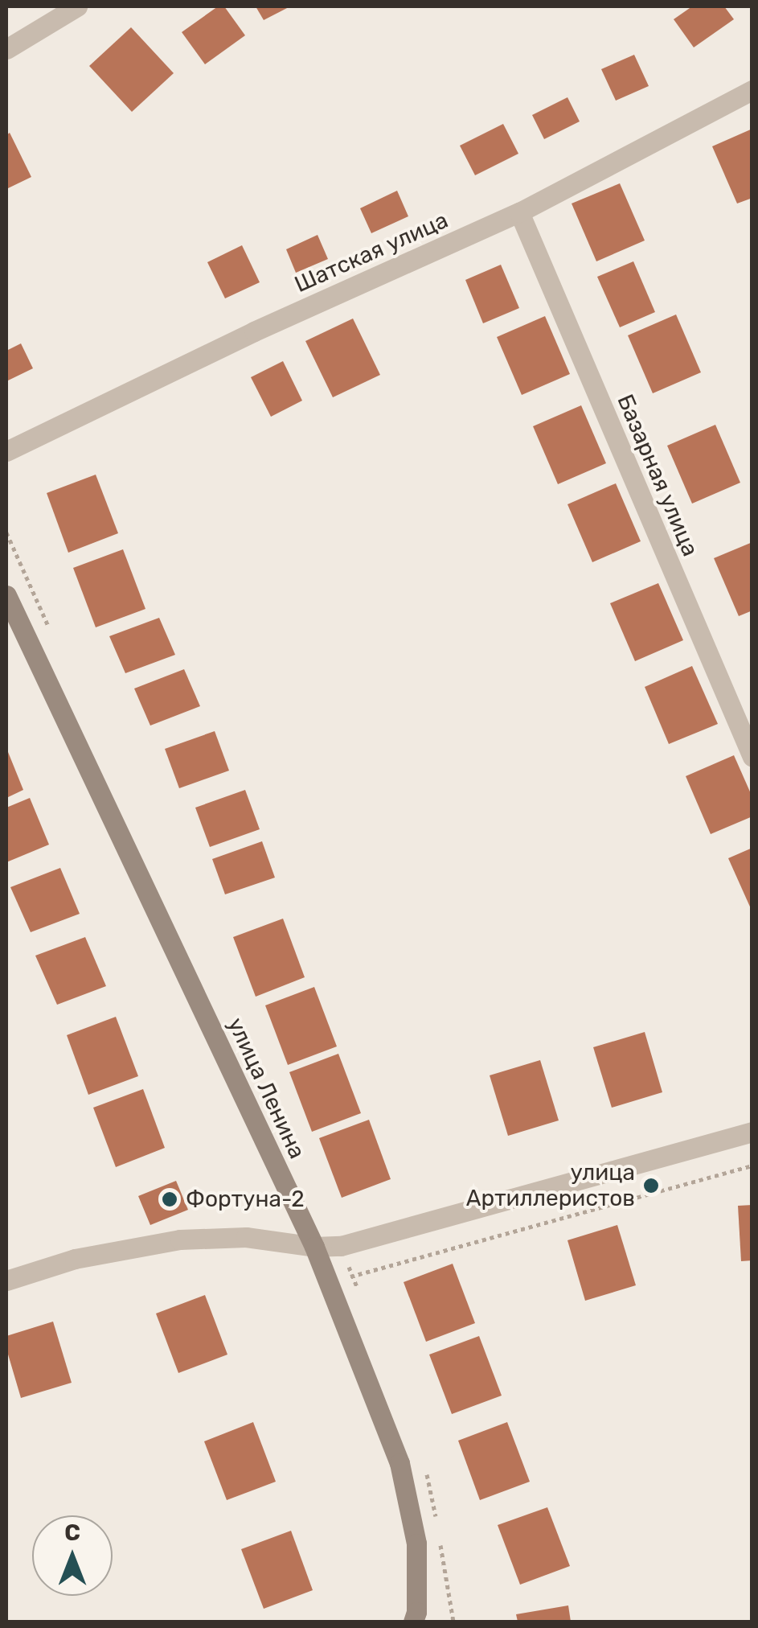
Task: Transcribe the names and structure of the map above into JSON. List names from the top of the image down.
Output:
{
  "streets": {
    "main road": ["улица Ленина"],
    "street": ["Шатская улица", "Базарная улица"]
  },
  "crossings": [
    ["Шатская улица", "Базарная улица"]
  ],
  "places": ["улица Артиллеристов", "Фортуна-2"],
  "north": "top"
}
